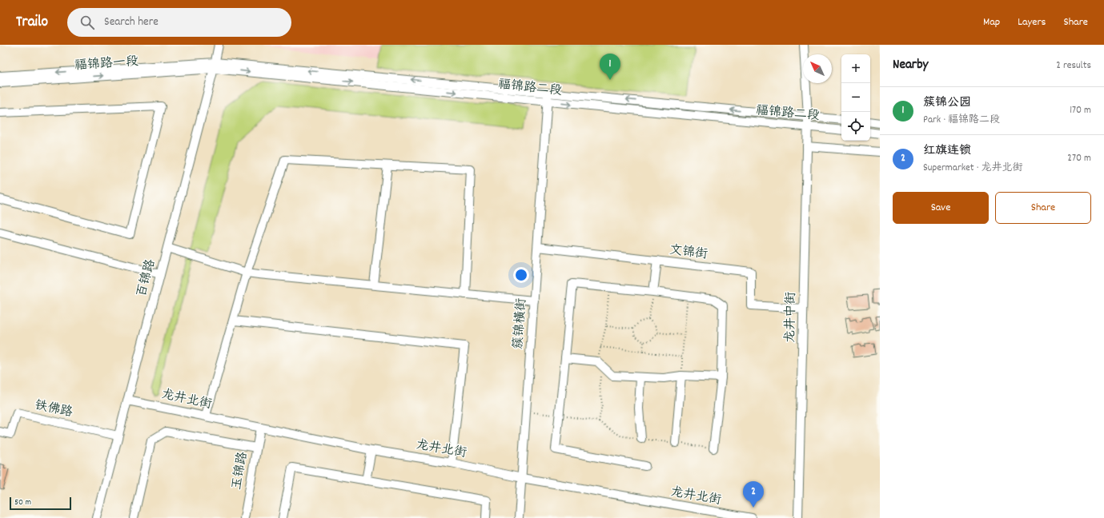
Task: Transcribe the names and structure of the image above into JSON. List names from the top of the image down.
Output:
{
  "streets": {
    "street": [
      "福锦路一段",
      "福锦路二段",
      "文锦街",
      "百锦路",
      "龙井中街",
      "簇锦横街",
      "龙井北街",
      "铁佛路",
      "玉锦路"
    ]
  },
  "crossings": [
    ["福锦路一段", "福锦路二段"],
    ["福锦路一段", "百锦路"],
    ["福锦路二段", "百锦路"],
    ["福锦路二段", "龙井中街"],
    ["福锦路二段", "簇锦横街"],
    ["文锦街", "龙井中街"],
    ["文锦街", "簇锦横街"],
    ["百锦路", "龙井北街"],
    ["百锦路", "铁佛路"],
    ["簇锦横街", "龙井北街"],
    ["龙井北街", "玉锦路"]
  ],
  "scale_bar": "50 m",
  "north": "top left",
  "page": {
    "header": "Trailo",
    "search": "Search here",
    "nav": ["Map", "Layers", "Share"],
    "heading": ["Nearby", "2 results"],
    "pins": ["1", "2"],
    "map_buttons": ["+", "−"],
    "list": [
      {
        "mark": "1",
        "name": "簇锦公园",
        "note": "Park · 福锦路二段",
        "value": "170 m"
      },
      {
        "mark": "2",
        "name": "红旗连锁",
        "note": "Supermarket · 龙井北街",
        "value": "270 m"
      }
    ],
    "buttons": ["Save", "Share"],
    "scale": "50 m"
  }
}
